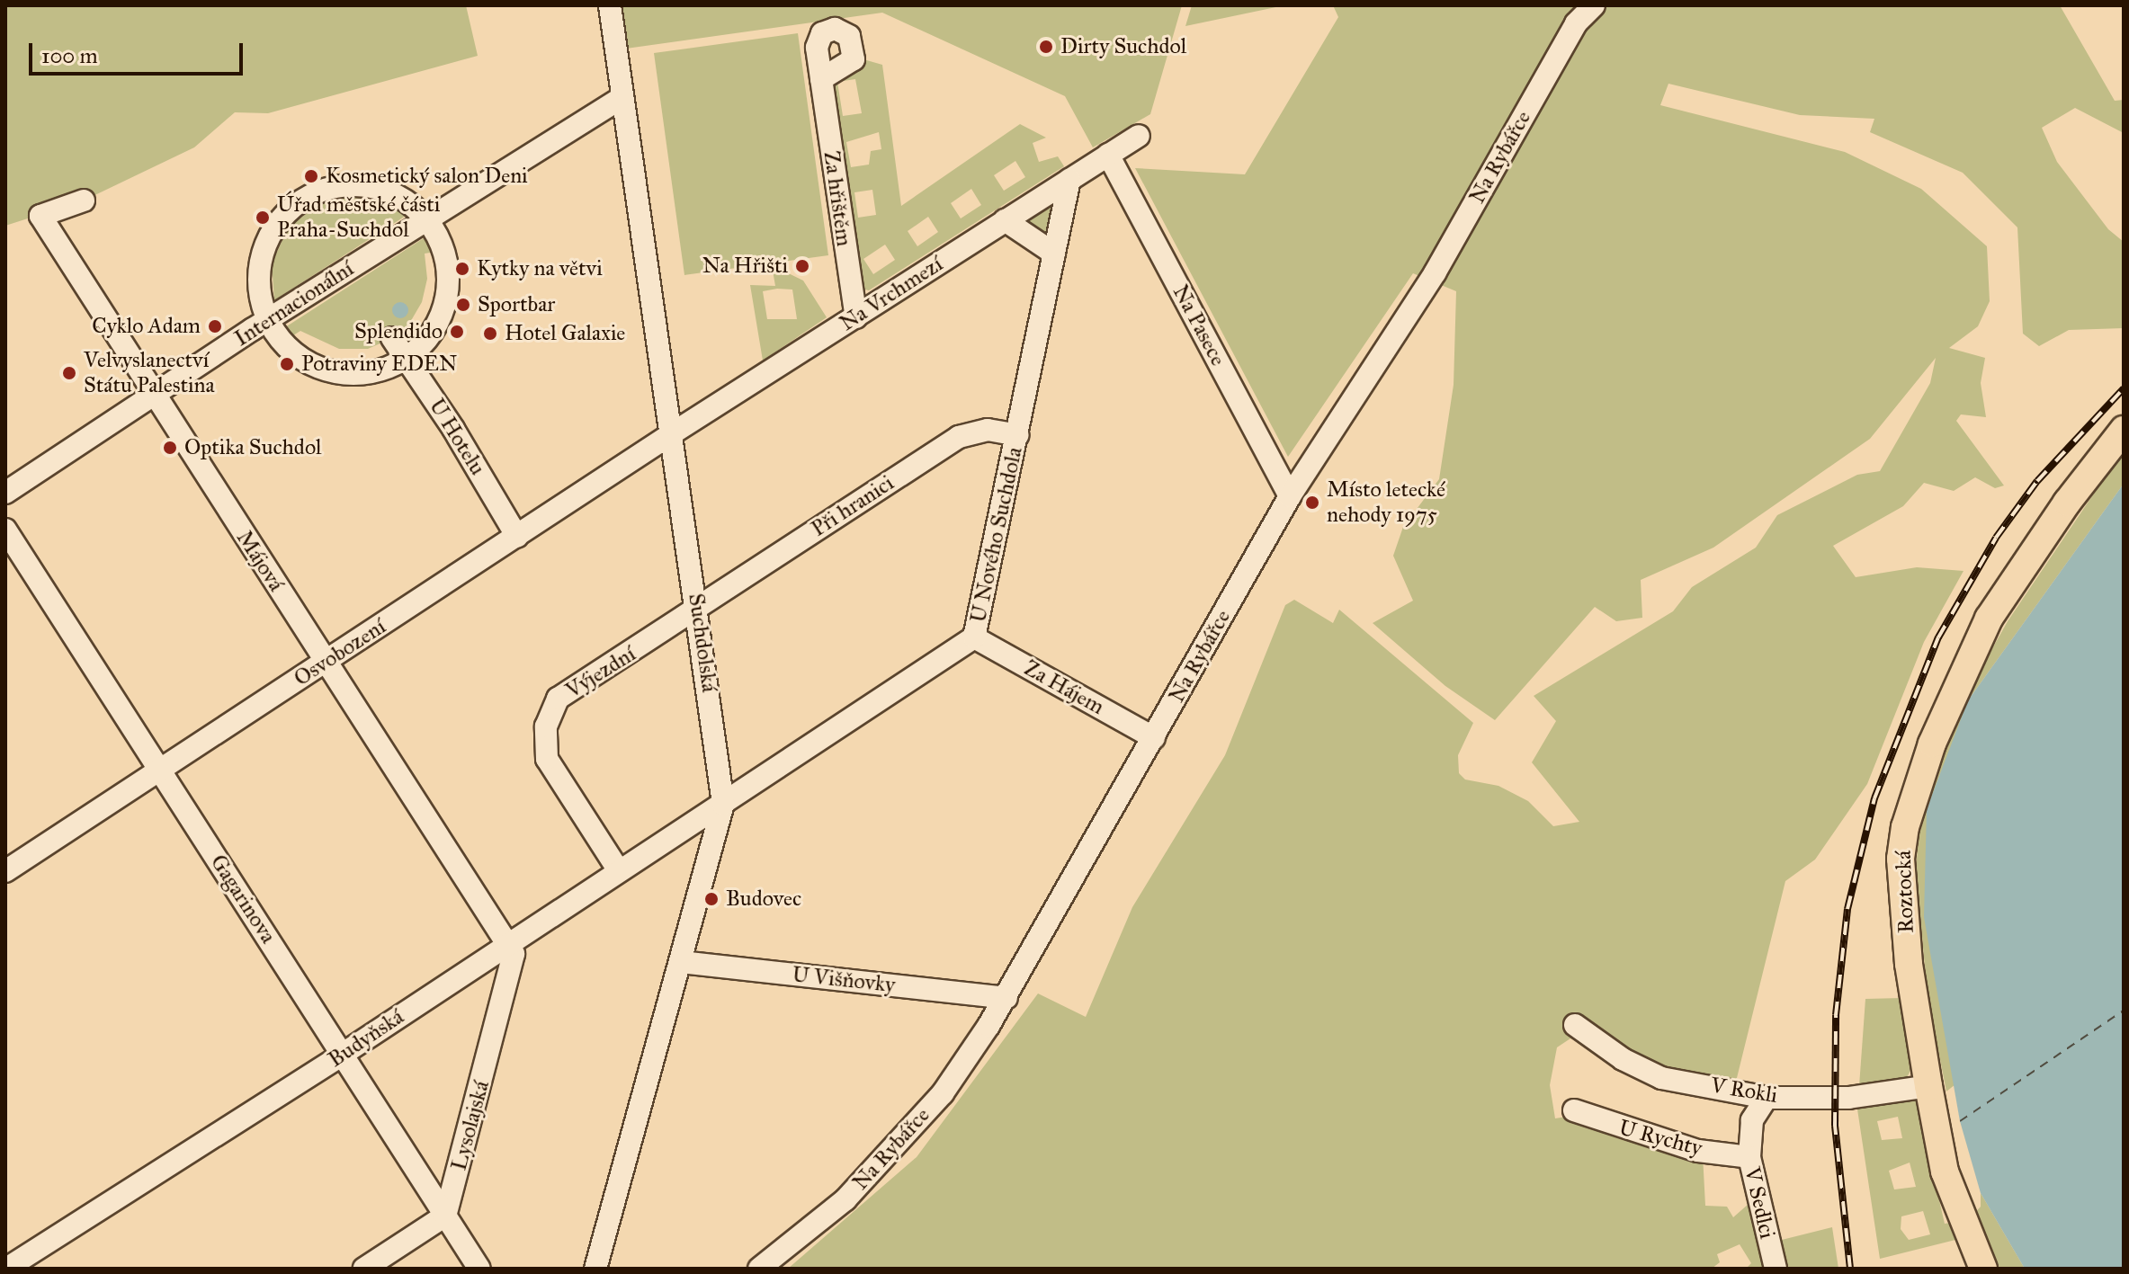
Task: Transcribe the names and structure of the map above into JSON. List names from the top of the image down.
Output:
{
  "streets": {
    "main road": ["Roztocká"],
    "street": [
      "Na Rybářce",
      "Za hřištěm",
      "Na Vrchmezí",
      "Internacionální",
      "Na Pasece",
      "U Hotelu",
      "Při hranici",
      "U Nového Suchdola",
      "Májová",
      "Suchdolská",
      "Osvobození",
      "Výjezdní",
      "Za Hájem",
      "Gagarinova",
      "U Višňovky",
      "Budyňská",
      "V Rokli",
      "Lysolajská",
      "U Rychty",
      "V Sedlci"
    ]
  },
  "crossings": [
    ["Na Rybářce", "Na Pasece"],
    ["Na Rybářce", "Za Hájem"],
    ["Na Rybářce", "U Višňovky"],
    ["Za hřištěm", "Na Vrchmezí"],
    ["Na Vrchmezí", "Na Pasece"],
    ["Na Vrchmezí", "U Nového Suchdola"],
    ["Na Vrchmezí", "Suchdolská"],
    ["Na Vrchmezí", "Osvobození"],
    ["Internacionální", "Májová"],
    ["Internacionální", "Suchdolská"],
    ["U Hotelu", "Osvobození"],
    ["Při hranici", "U Nového Suchdola"],
    ["Při hranici", "Suchdolská"],
    ["Při hranici", "Výjezdní"],
    ["U Nového Suchdola", "Suchdolská"],
    ["U Nového Suchdola", "Za Hájem"],
    ["U Nového Suchdola", "Budyňská"],
    ["Májová", "Osvobození"],
    ["Májová", "Budyňská"],
    ["Májová", "Lysolajská"],
    ["Suchdolská", "Osvobození"],
    ["Suchdolská", "Výjezdní"],
    ["Suchdolská", "U Višňovky"],
    ["Suchdolská", "Budyňská"],
    ["Osvobození", "Gagarinova"],
    ["Výjezdní", "Budyňská"],
    ["Roztocká", "V Rokli"],
    ["Gagarinova", "Budyňská"],
    ["Gagarinova", "Lysolajská"],
    ["Budyňská", "Lysolajská"],
    ["V Rokli", "V Sedlci"],
    ["U Rychty", "V Sedlci"]
  ],
  "places": [
    "Dirty Suchdol",
    "Kosmetický salon Deni",
    "Úřad městské části Praha-Suchdol",
    "Na Hřišti",
    "Kytky na větvi",
    "Sportbar",
    "Cyklo Adam",
    "Splendido",
    "Hotel Galaxie",
    "Potraviny EDEN",
    "Velvyslanectví Státu Palestina",
    "Optika Suchdol",
    "Místo letecké nehody 1975",
    "Budovec"
  ],
  "scale_bar": "100 m"
}
